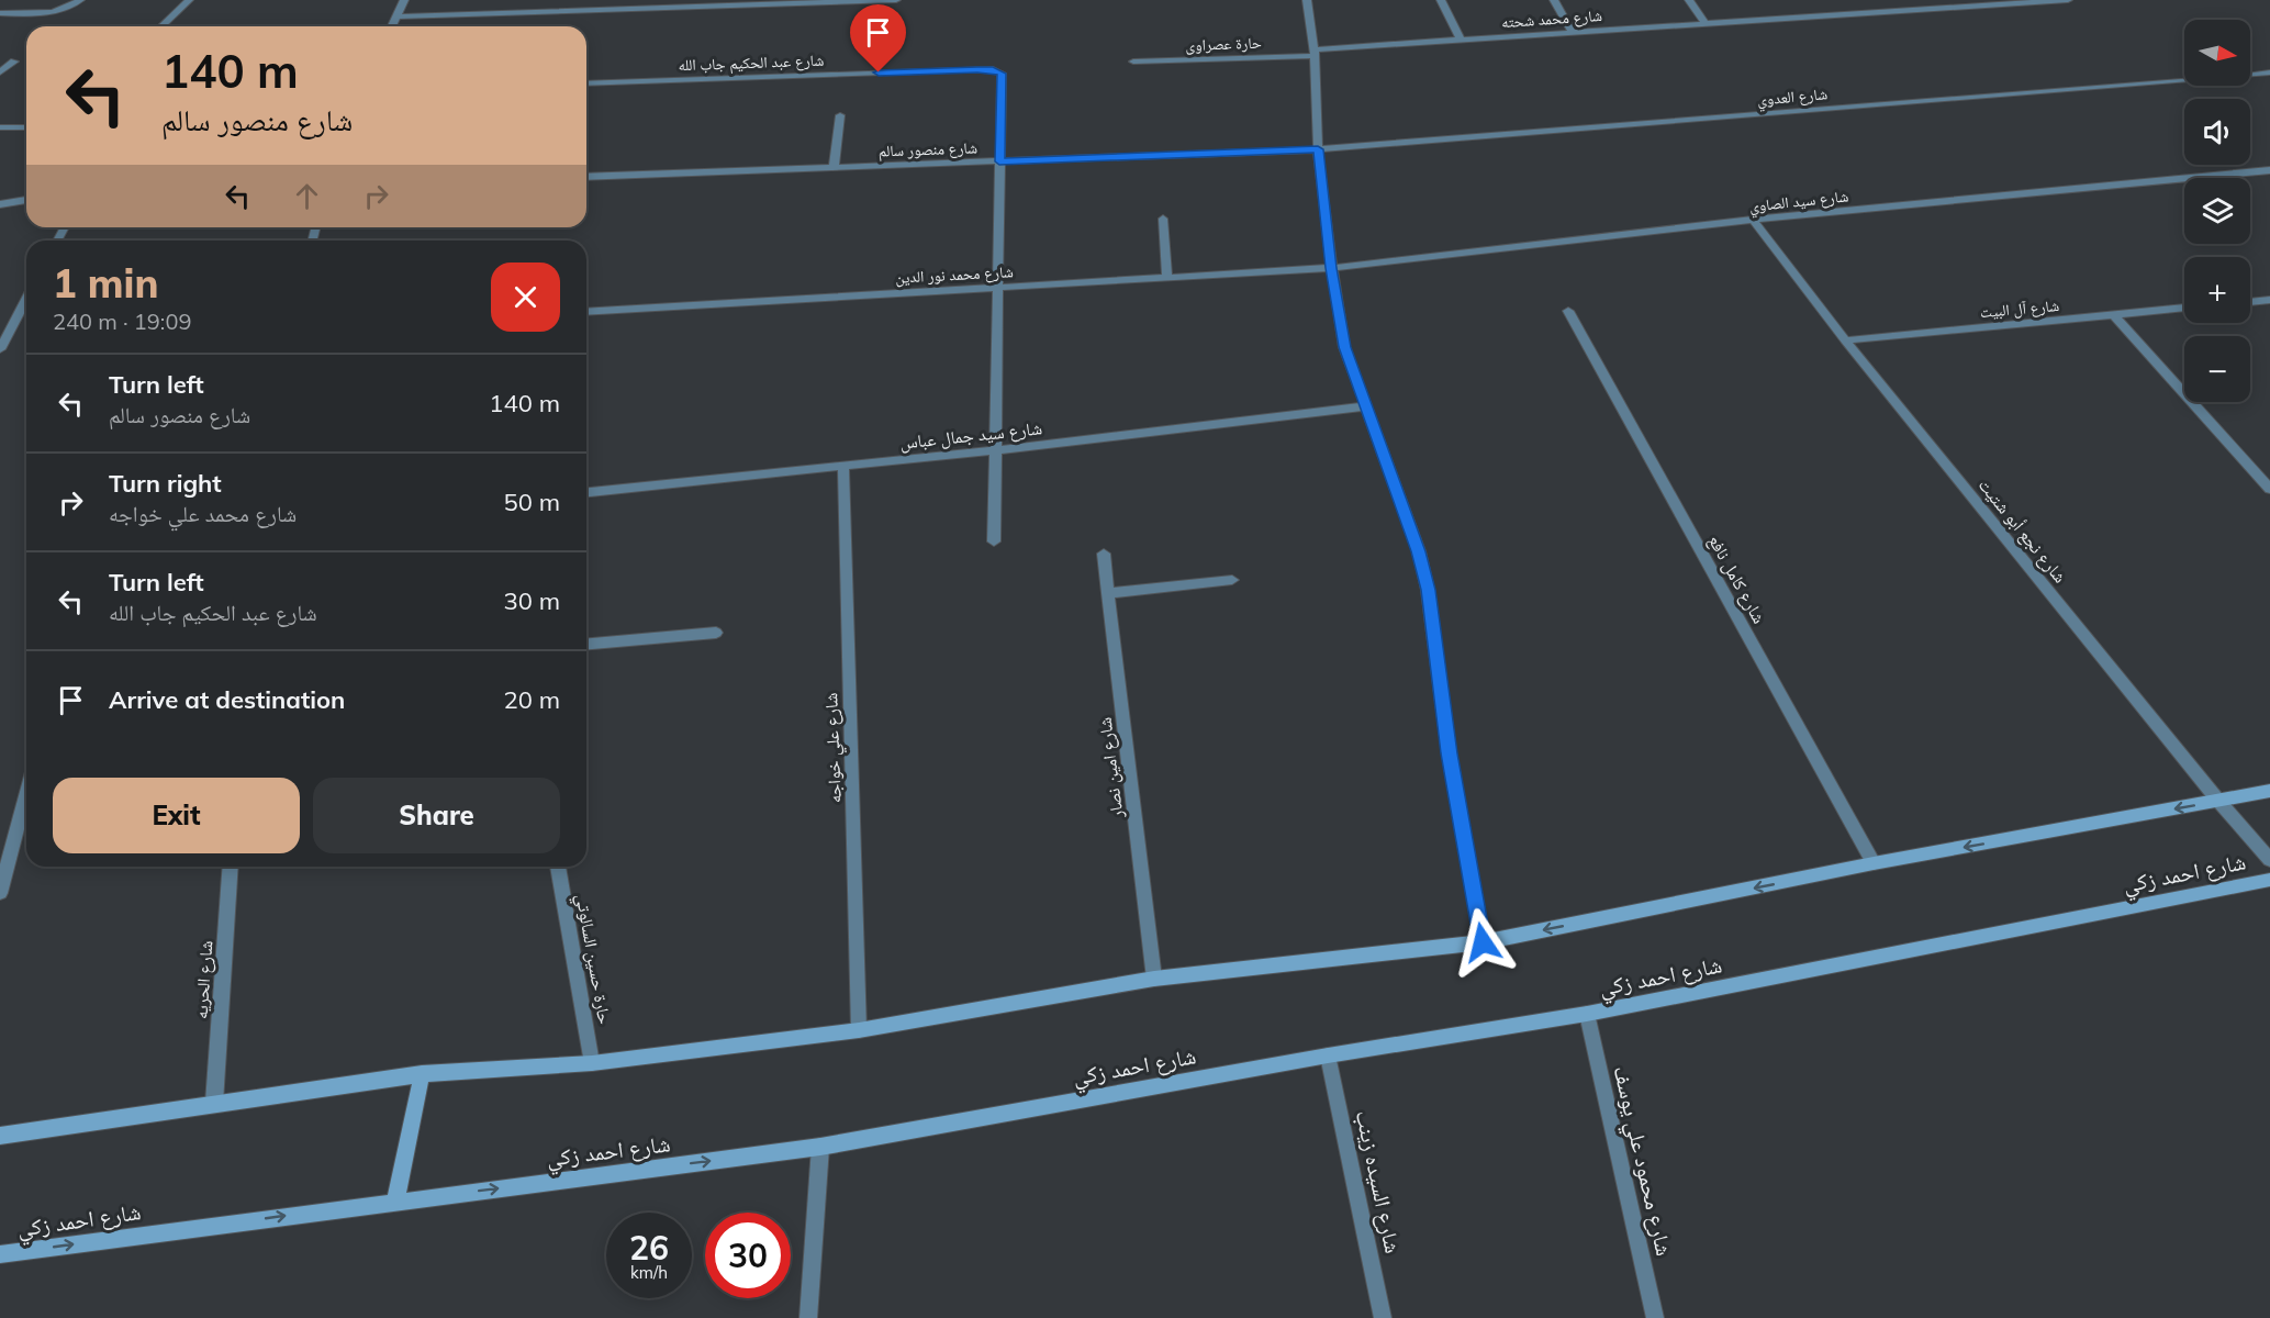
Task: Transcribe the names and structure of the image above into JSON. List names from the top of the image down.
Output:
{
  "streets": {
    "street": [
      "شارع محمد شحته",
      "حارة عصراوى",
      "شارع عبد الحكيم جاب الله",
      "شارع العدوي",
      "شارع منصور سالم",
      "شارع سيد الصاوي",
      "شارع محمد نور الدين",
      "شارع آل البيت",
      "شارع سيد جمال عباس",
      "شارع نجع أبو شتيت",
      "شارع كامل نافع",
      "شارع علي خواجه",
      "شارع امين نصار",
      "شارع احمد زكي",
      "حارة حسين السالوتي",
      "شارع الحريه",
      "شارع محمود علي يوسف",
      "شارع السيده زينب"
    ]
  },
  "crossings": [
    ["شارع محمد شحته", "حارة عصراوى"],
    ["شارع عبد الحكيم جاب الله", "شارع منصور سالم"],
    ["شارع العدوي", "شارع منصور سالم"],
    ["شارع سيد الصاوي", "شارع محمد نور الدين"],
    ["شارع سيد الصاوي", "شارع نجع أبو شتيت"],
    ["شارع آل البيت", "شارع نجع أبو شتيت"],
    ["شارع سيد جمال عباس", "شارع علي خواجه"],
    ["شارع احمد زكي", "شارع محمود علي يوسف"],
    ["شارع احمد زكي", "شارع السيده زينب"]
  ],
  "north": "right",
  "page": {
    "map_buttons": ["+", "−"],
    "turn": ["140 m", "شارع منصور سالم"],
    "heading": ["1 min", "240 m · 19:09"],
    "list": [
      {
        "name": "Turn left",
        "note": "شارع منصور سالم",
        "value": "140 m"
      },
      {
        "name": "Turn right",
        "note": "شارع محمد علي خواجه",
        "value": "50 m"
      },
      {
        "name": "Turn left",
        "note": "شارع عبد الحكيم جاب الله",
        "value": "30 m"
      },
      {
        "name": "Arrive at destination",
        "value": "20 m"
      }
    ],
    "buttons": ["Exit", "Share"],
    "speed": "26 km/h",
    "limit": "30"
  }
}
